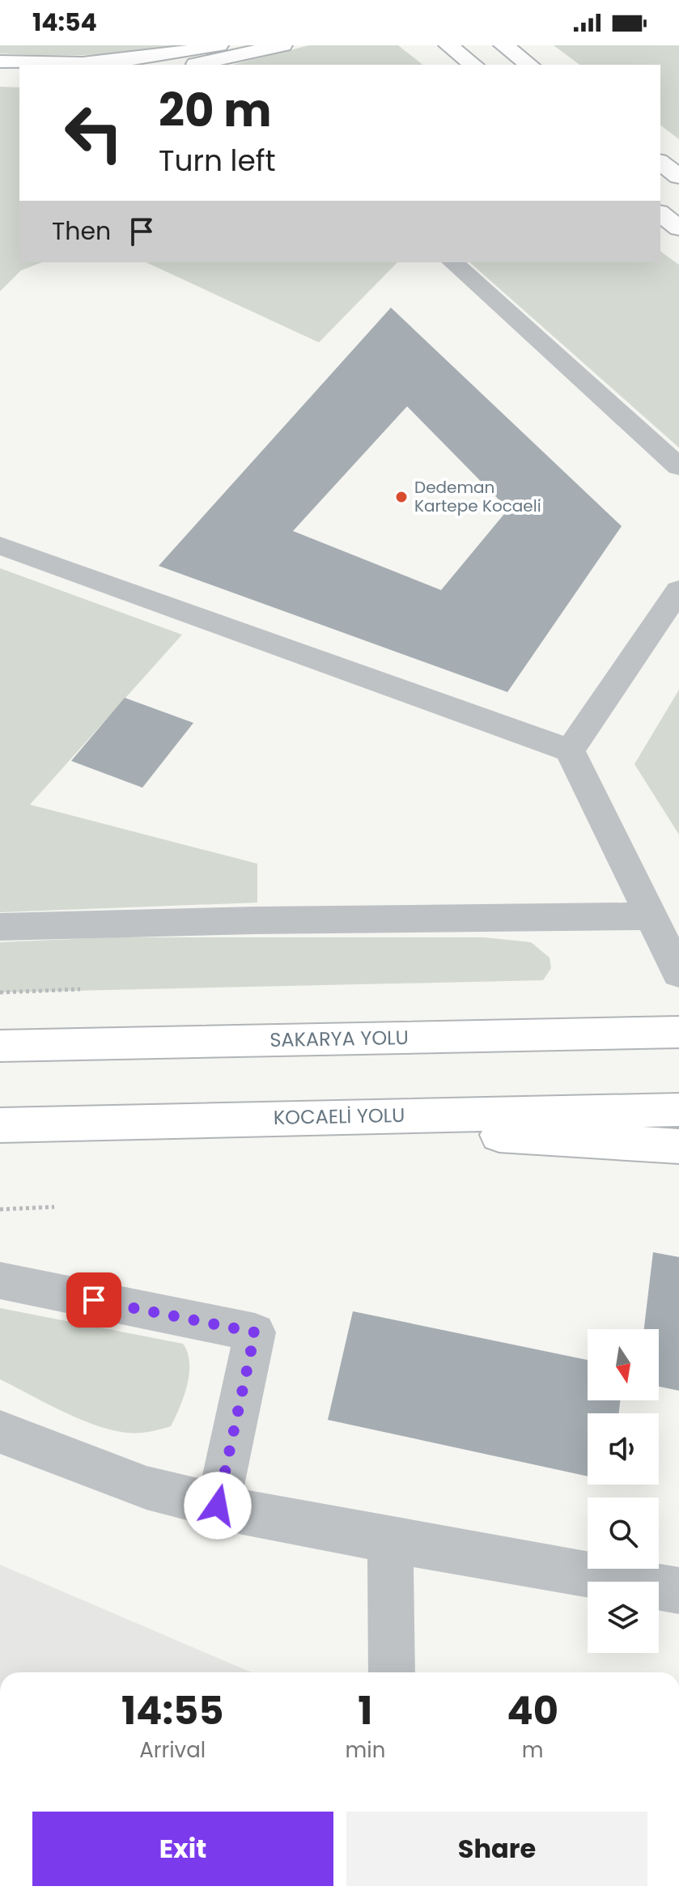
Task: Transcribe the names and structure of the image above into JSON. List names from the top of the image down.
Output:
{
  "streets": {
    "highway": ["SAKARYA YOLU", "KOCAELİ YOLU"]
  },
  "places": ["Dedeman Kartepe Kocaeli"],
  "north": "bottom",
  "page": {
    "status": "14:54",
    "turn": ["20 m", "Turn left"],
    "then": "Then",
    "eta": [
      "14:55",
      "Arrival",
      "1",
      "min",
      "40",
      "m"
    ],
    "buttons": ["Exit", "Share"]
  }
}
